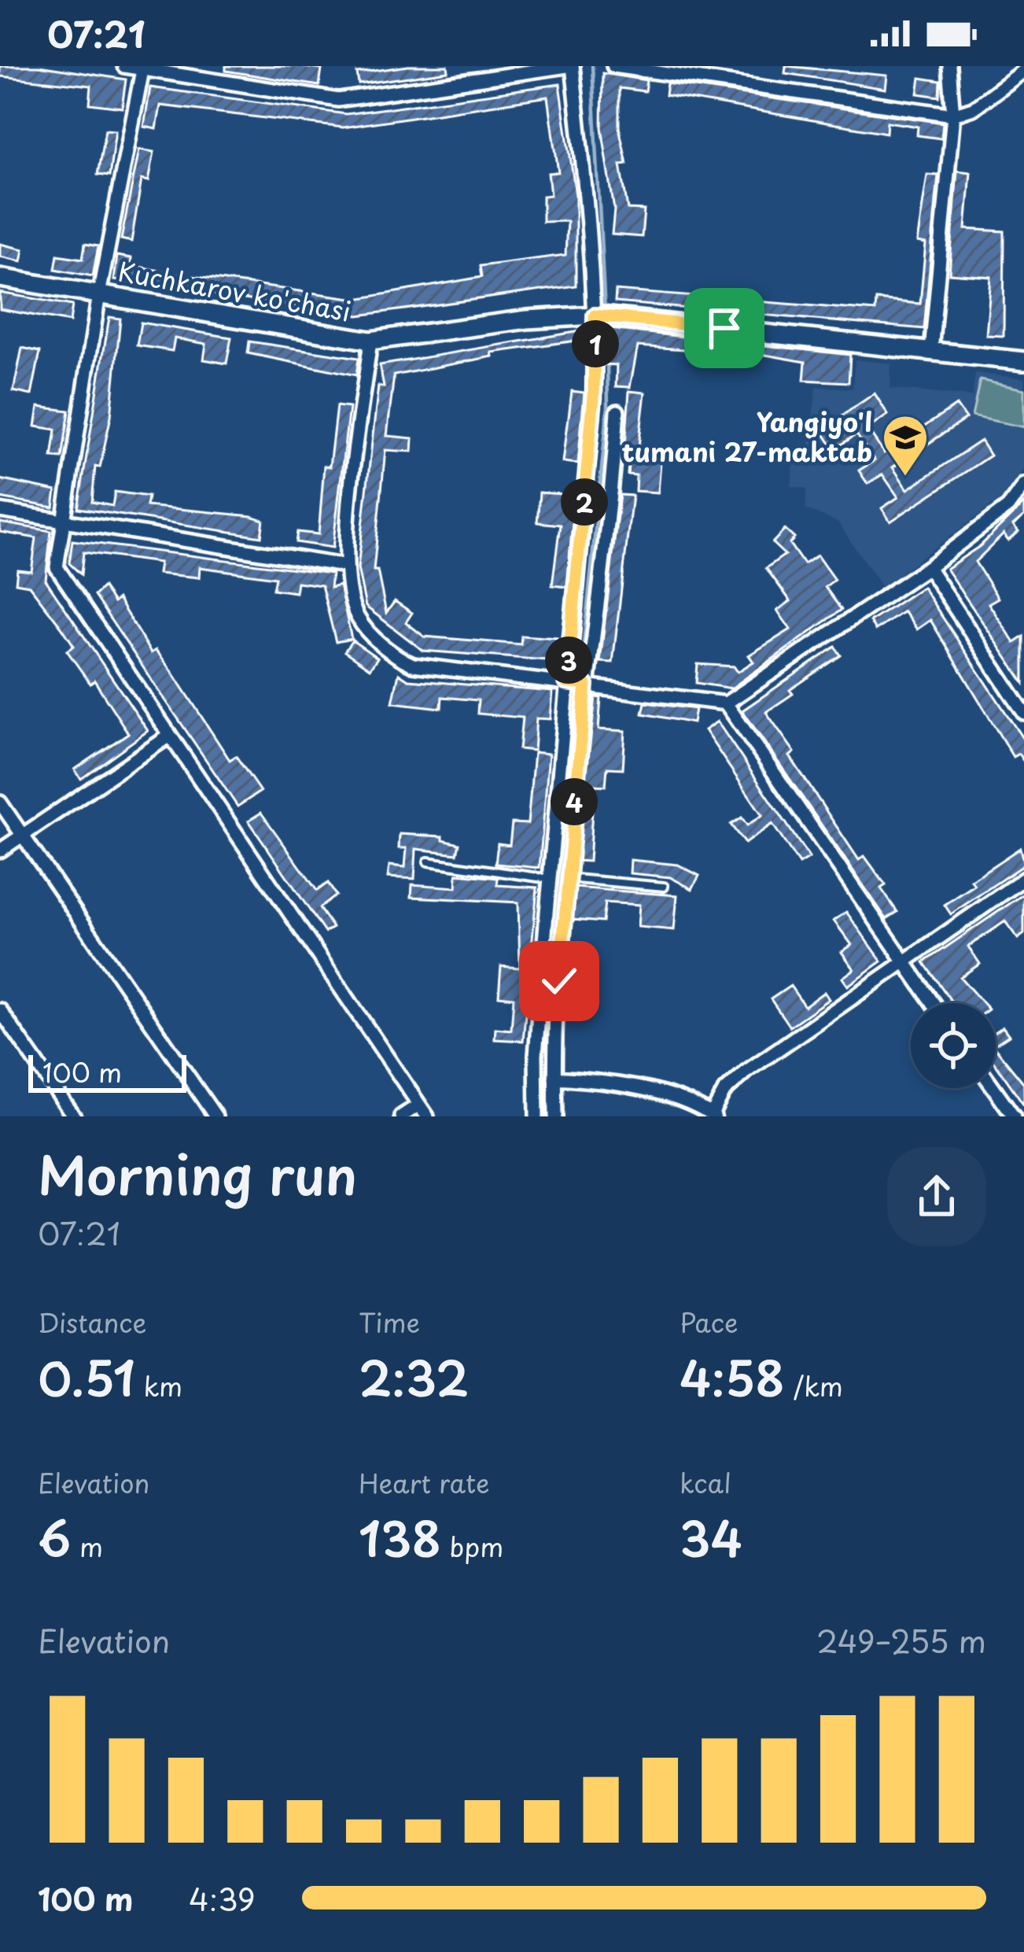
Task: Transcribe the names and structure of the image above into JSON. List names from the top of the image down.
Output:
{
  "streets": {
    "main road": ["Kuchkarov ko'chasi"]
  },
  "places": {
    "school or university": ["Yangiyo'l tumani 27-maktab"]
  },
  "scale_bar": "100 m",
  "page": {
    "status": "07:21",
    "pins": [
      "1",
      "2",
      "3",
      "4"
    ],
    "scale": "100 m",
    "heading": ["Morning run", "07:21"],
    "stats": [
      ["Distance", "0.51 km"],
      ["Time", "2:32"],
      ["Pace", "4:58 /km"],
      ["Elevation", "6 m"],
      ["Heart rate", "138 bpm"],
      ["kcal", "34"]
    ],
    "chart": ["Elevation", "249–255 m"],
    "list": [
      {
        "name": "100 m",
        "note": "4:39"
      }
    ]
  }
}
